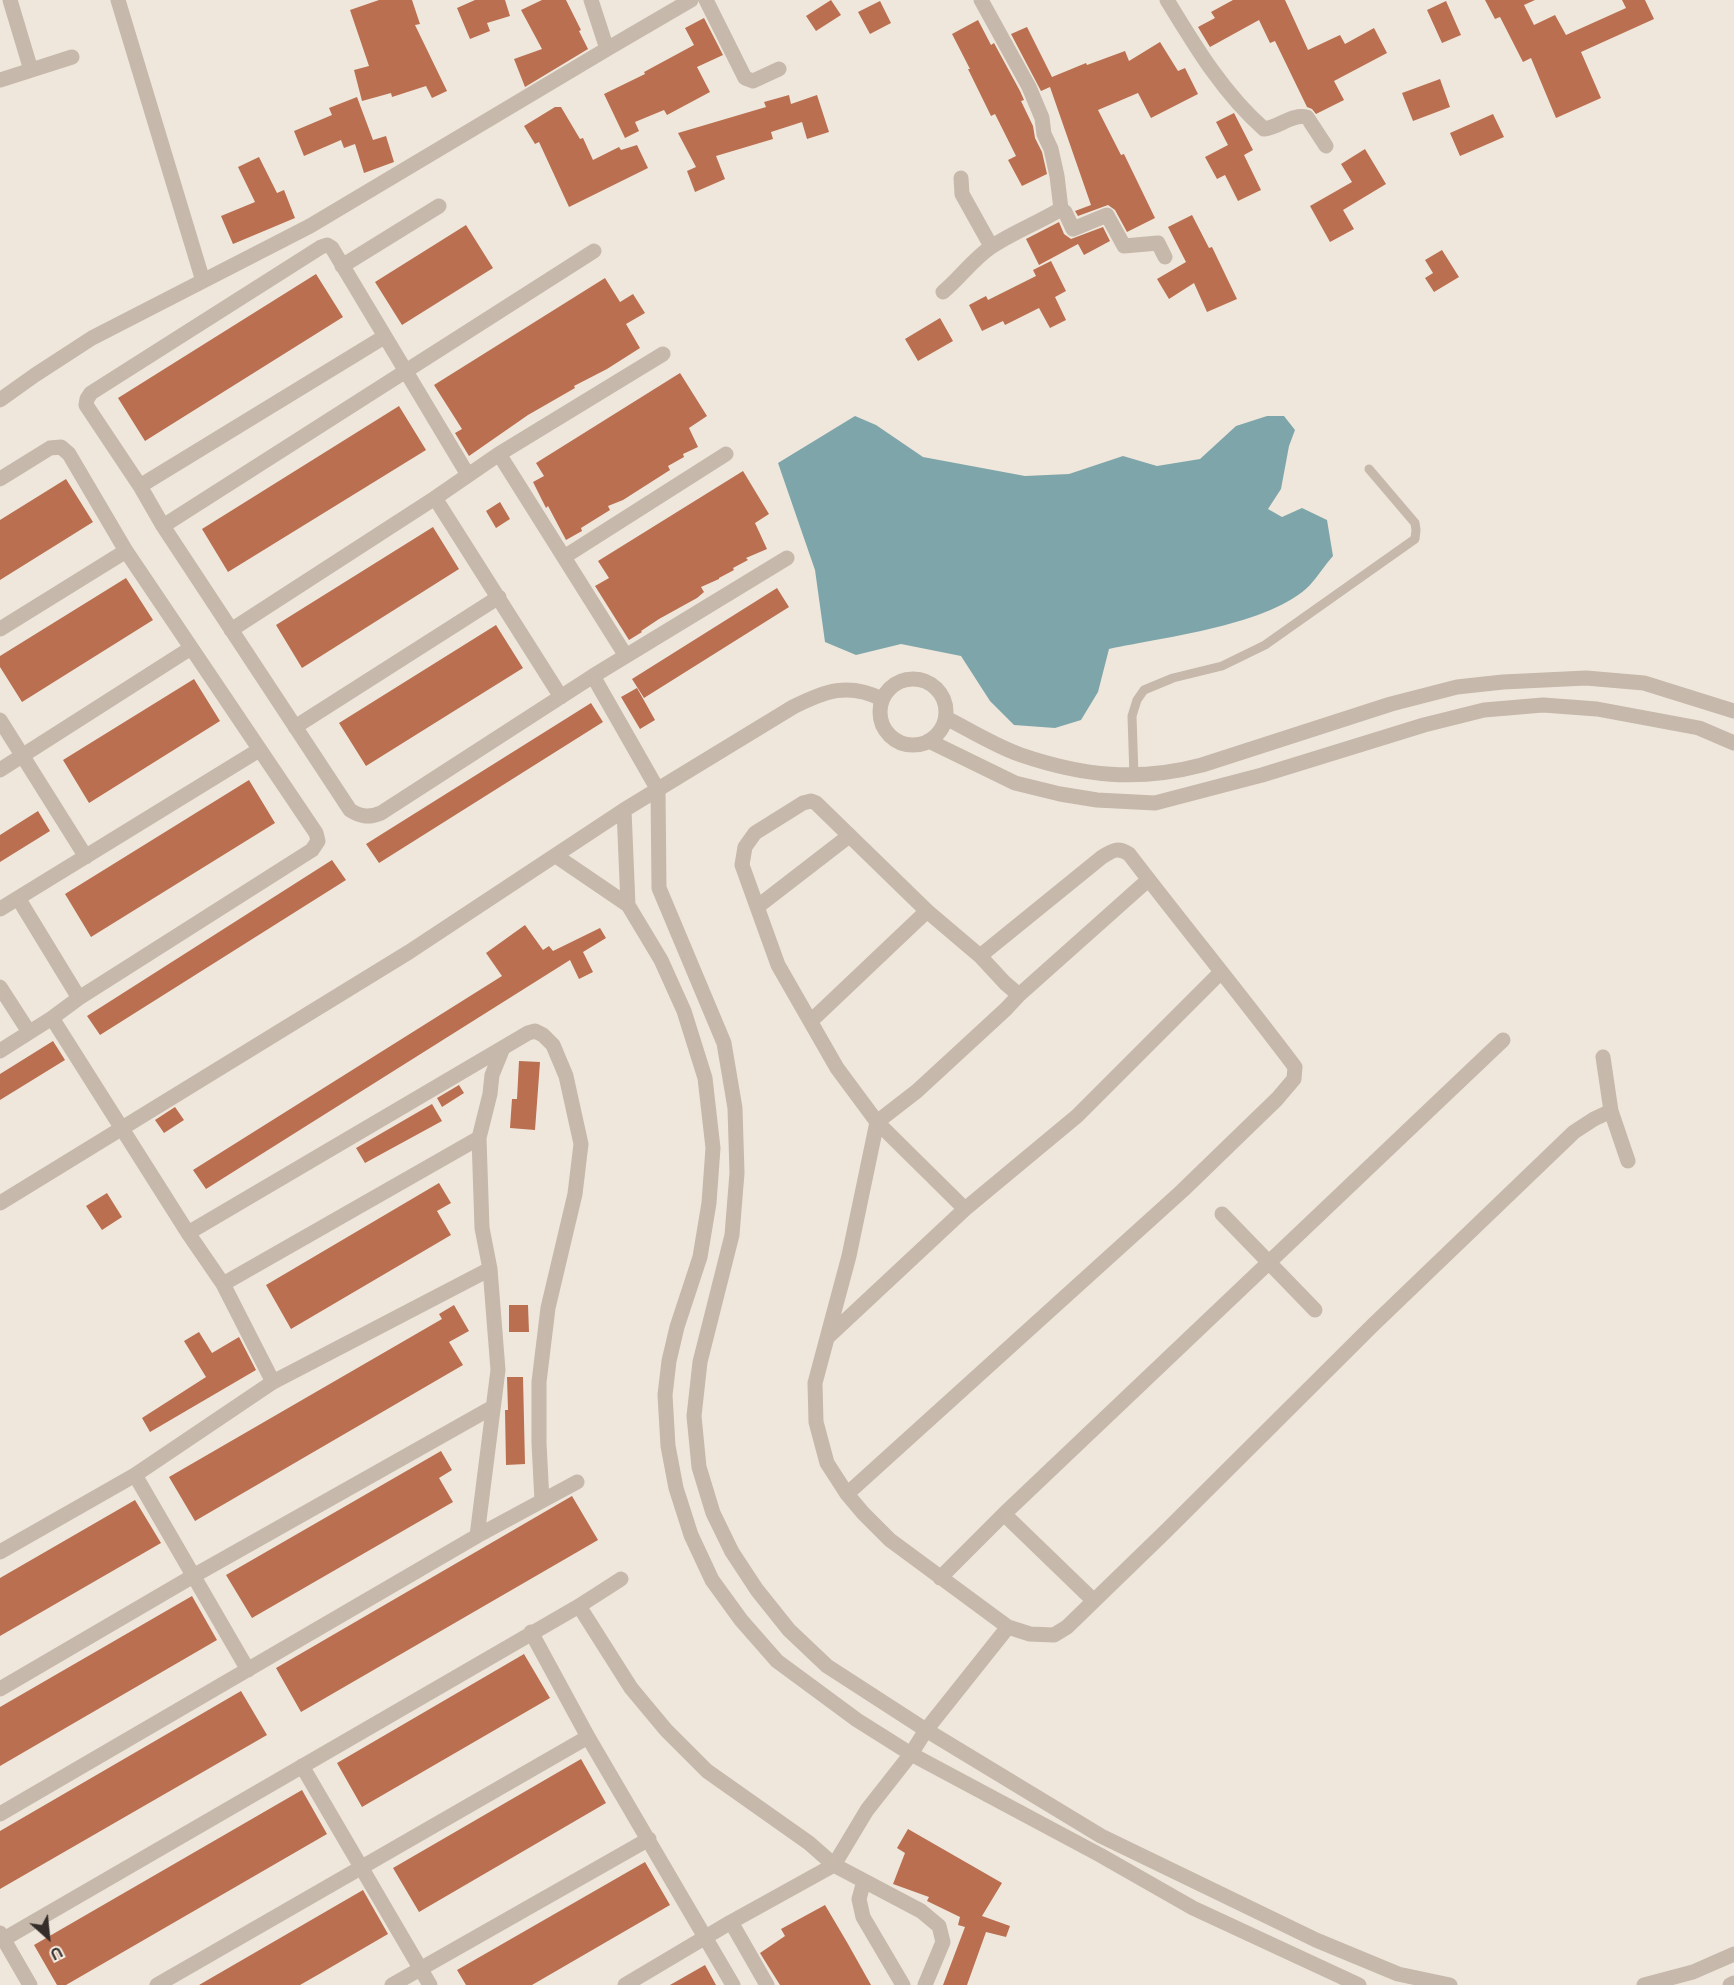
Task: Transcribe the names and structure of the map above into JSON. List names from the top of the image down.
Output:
{
  "north": "bottom right"
}
